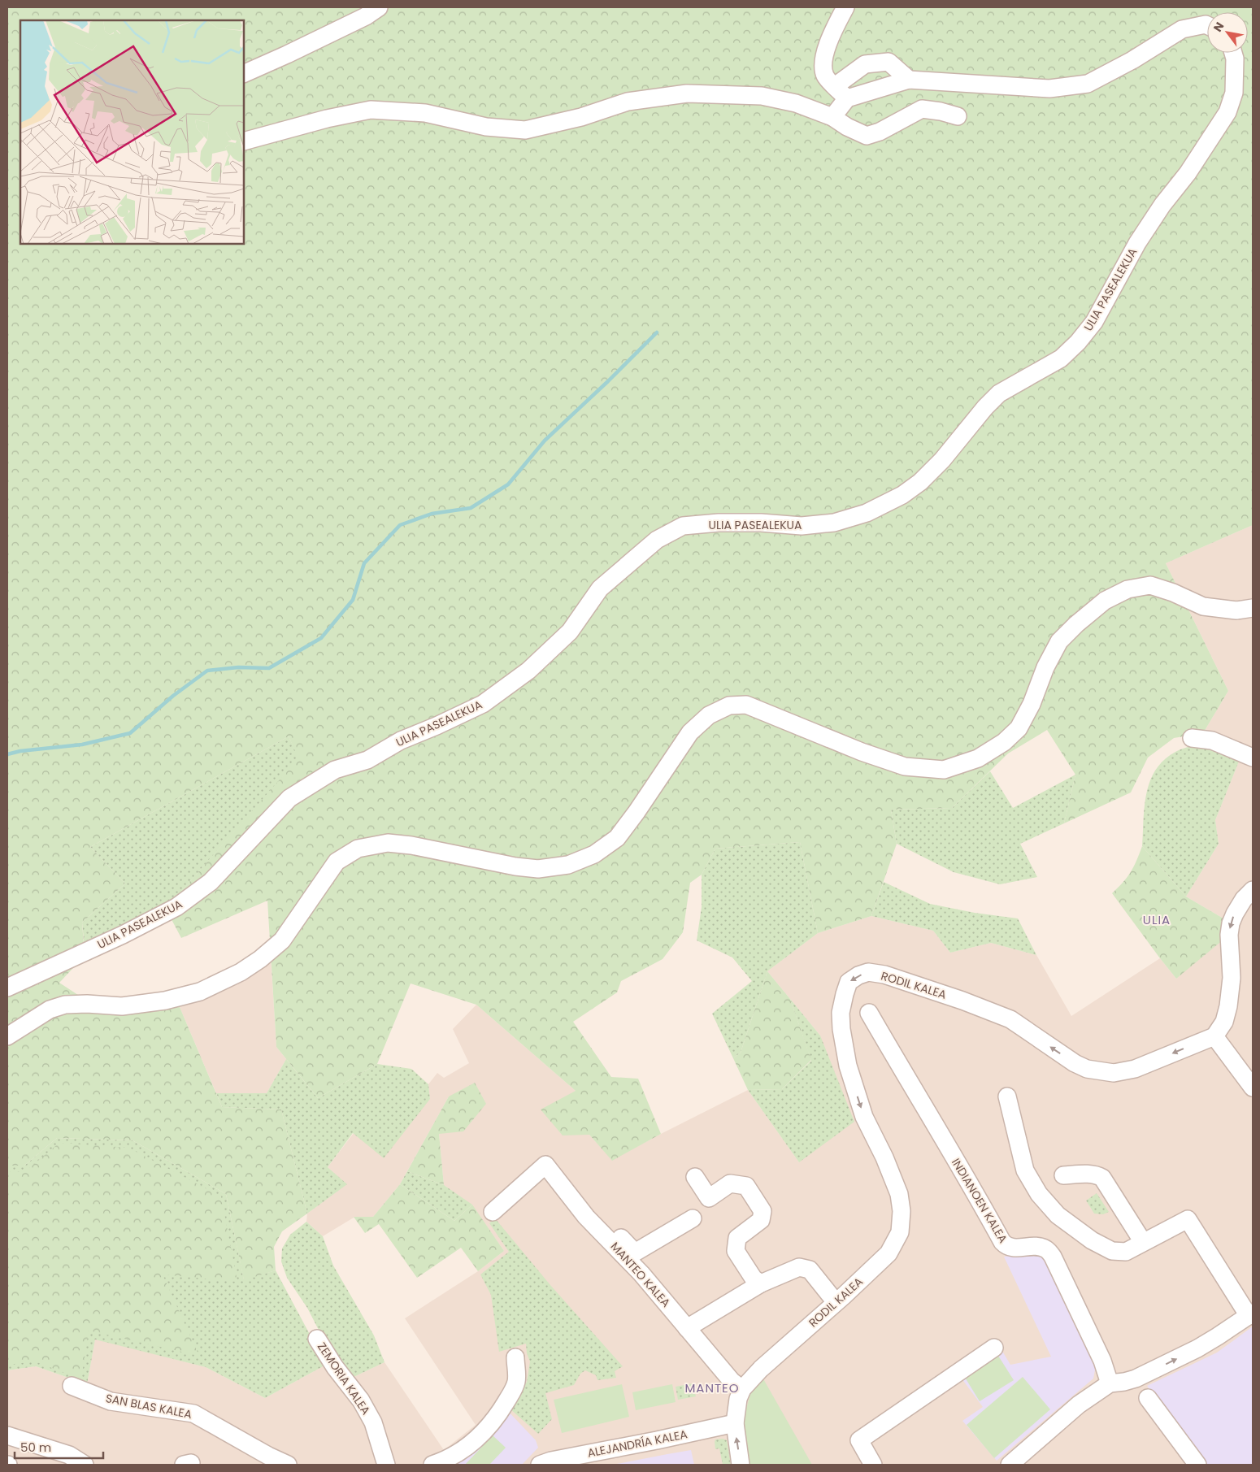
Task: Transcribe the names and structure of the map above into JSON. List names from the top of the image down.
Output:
{
  "streets": {
    "street": [
      "ULIA PASEALEKUA",
      "RODIL KALEA",
      "INDIANOEN KALEA",
      "MANTEO KALEA",
      "ZEMORIA KALEA",
      "SAN BLAS KALEA",
      "ALEJANDRÍA KALEA"
    ]
  },
  "crossings": [
    ["RODIL KALEA", "MANTEO KALEA"],
    ["RODIL KALEA", "ALEJANDRÍA KALEA"]
  ],
  "districts": ["ULIA", "MANTEO"],
  "scale_bar": "50 m",
  "north": "top left"
}
